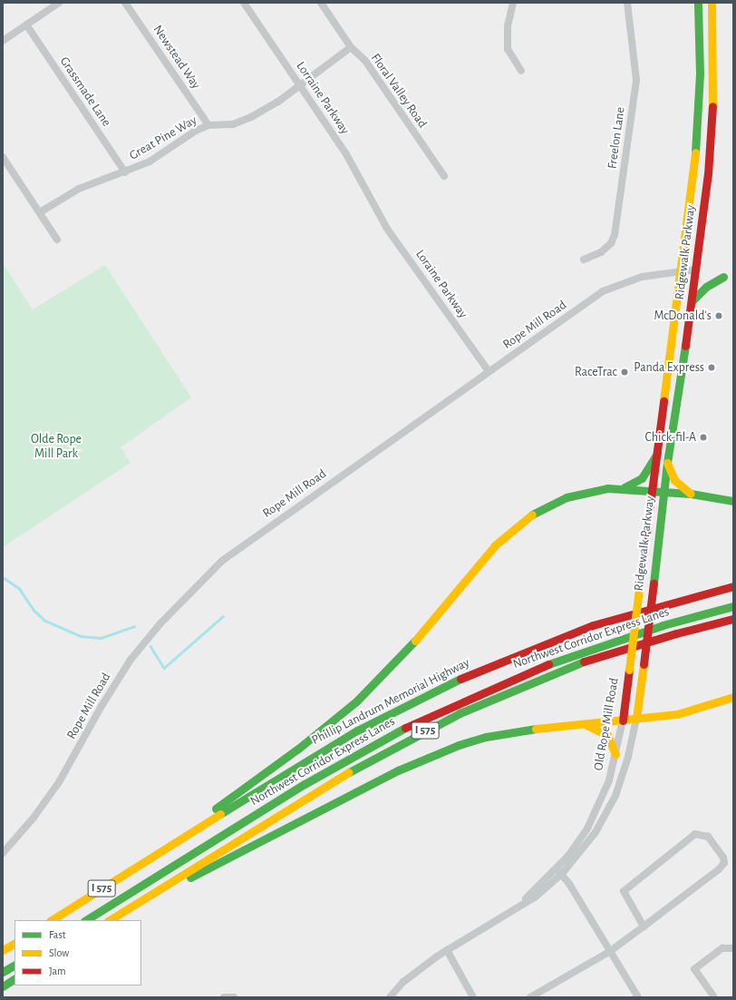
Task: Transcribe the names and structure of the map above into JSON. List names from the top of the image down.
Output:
{
  "streets": {
    "main road": [
      "Ridgewalk Parkway",
      "Northwest Corridor Express Lanes",
      "Phillip Landrum Memorial Highway",
      "Old Rope Mill Road",
      "I 575"
    ],
    "street": [
      "Newstead Way",
      "Floral Valley Road",
      "Grassmade Lane",
      "Lorraine Parkway",
      "Great Pine Way",
      "Freelon Lane",
      "Loraine Parkway",
      "Rope Mill Road"
    ]
  },
  "crossings": [
    ["Newstead Way", "Great Pine Way"],
    ["Floral Valley Road", "Great Pine Way"],
    ["Grassmade Lane", "Great Pine Way"],
    ["Lorraine Parkway", "Great Pine Way"],
    ["Lorraine Parkway", "Loraine Parkway"],
    ["Ridgewalk Parkway", "Rope Mill Road"],
    ["Ridgewalk Parkway", "Old Rope Mill Road"],
    ["Loraine Parkway", "Rope Mill Road"]
  ],
  "parks": ["Olde Rope Mill Park"],
  "places": [
    "McDonald's",
    "Panda Express",
    "RaceTrac",
    "Chick-fil-A"
  ],
  "legend": ["Fast", "Slow", "Jam"]
}
